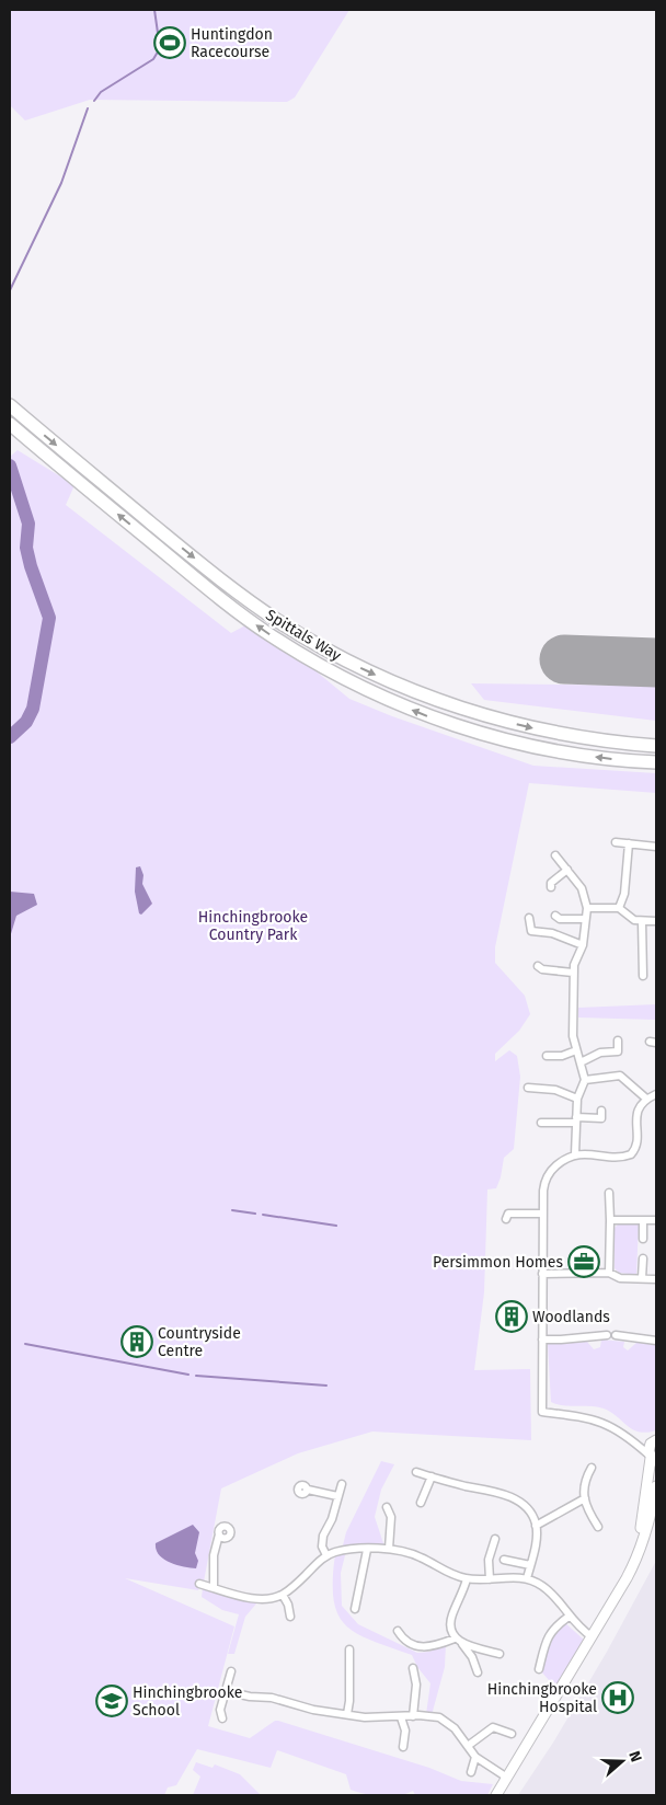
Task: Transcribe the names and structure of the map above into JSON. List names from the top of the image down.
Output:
{
  "streets": {
    "highway": ["Spittals Way"]
  },
  "parks": ["Hinchingbrooke Country Park"],
  "places": {
    "sports": ["Huntingdon Racecourse"],
    "office": ["Persimmon Homes"],
    "building": ["Woodlands", "Countryside Centre"],
    "hospital": ["Hinchingbrooke Hospital"],
    "school or university": ["Hinchingbrooke School"]
  },
  "north": "right"
}
